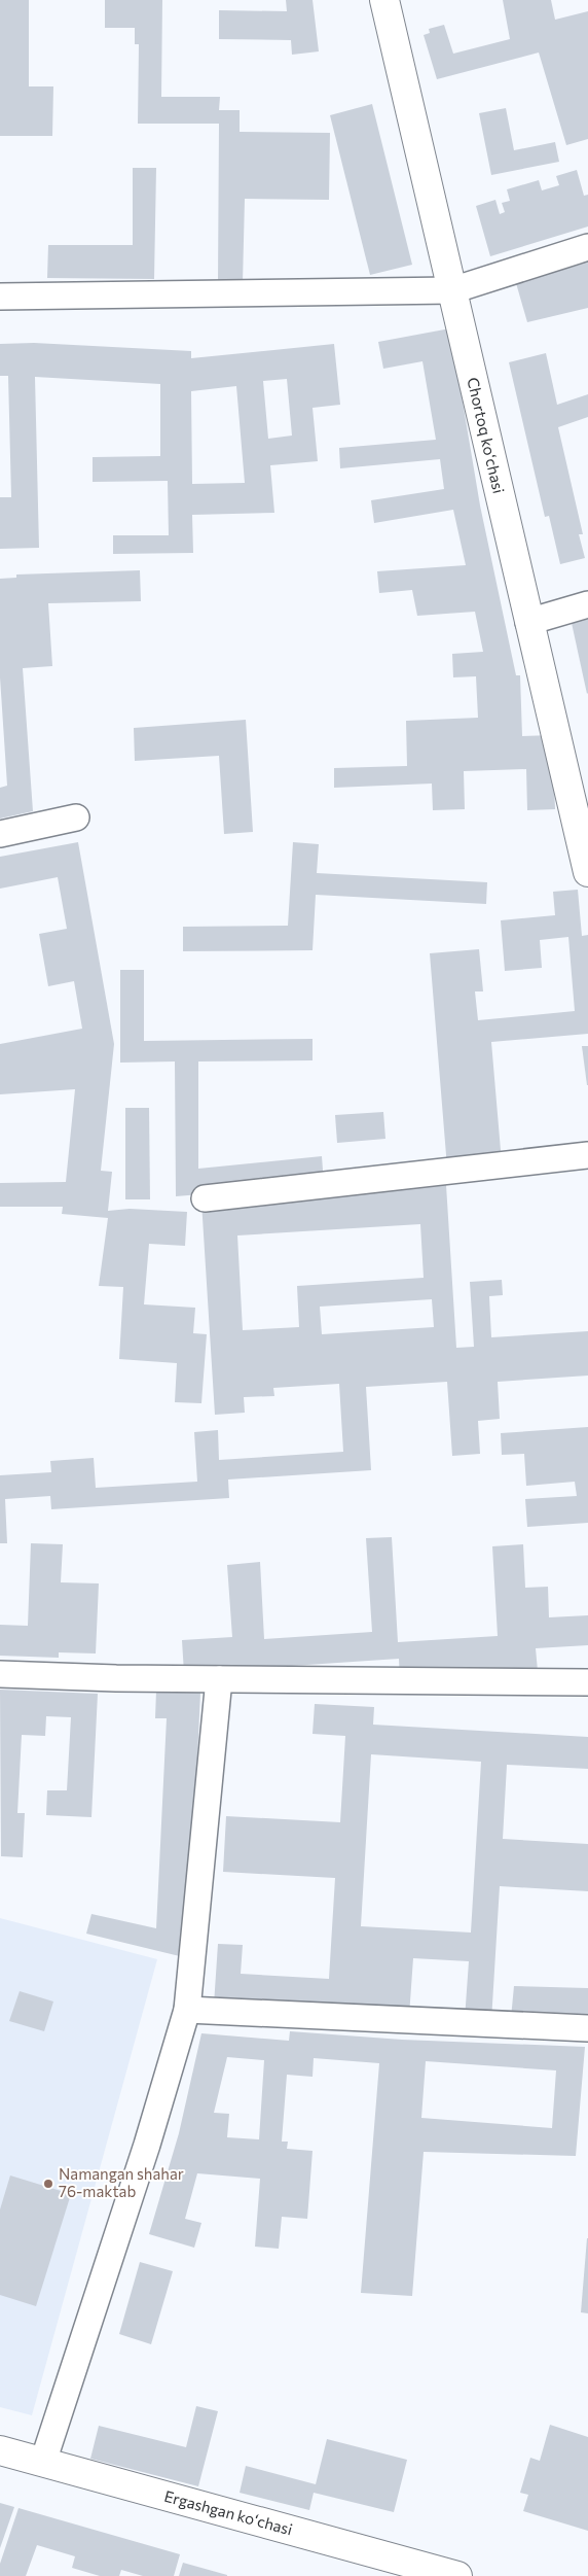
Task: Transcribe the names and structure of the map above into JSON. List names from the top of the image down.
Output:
{
  "streets": {
    "main road": ["Chortoq koʻchasi", "Ergashgan koʻchasi"]
  },
  "places": ["Namangan shahar 76-maktab"]
}
